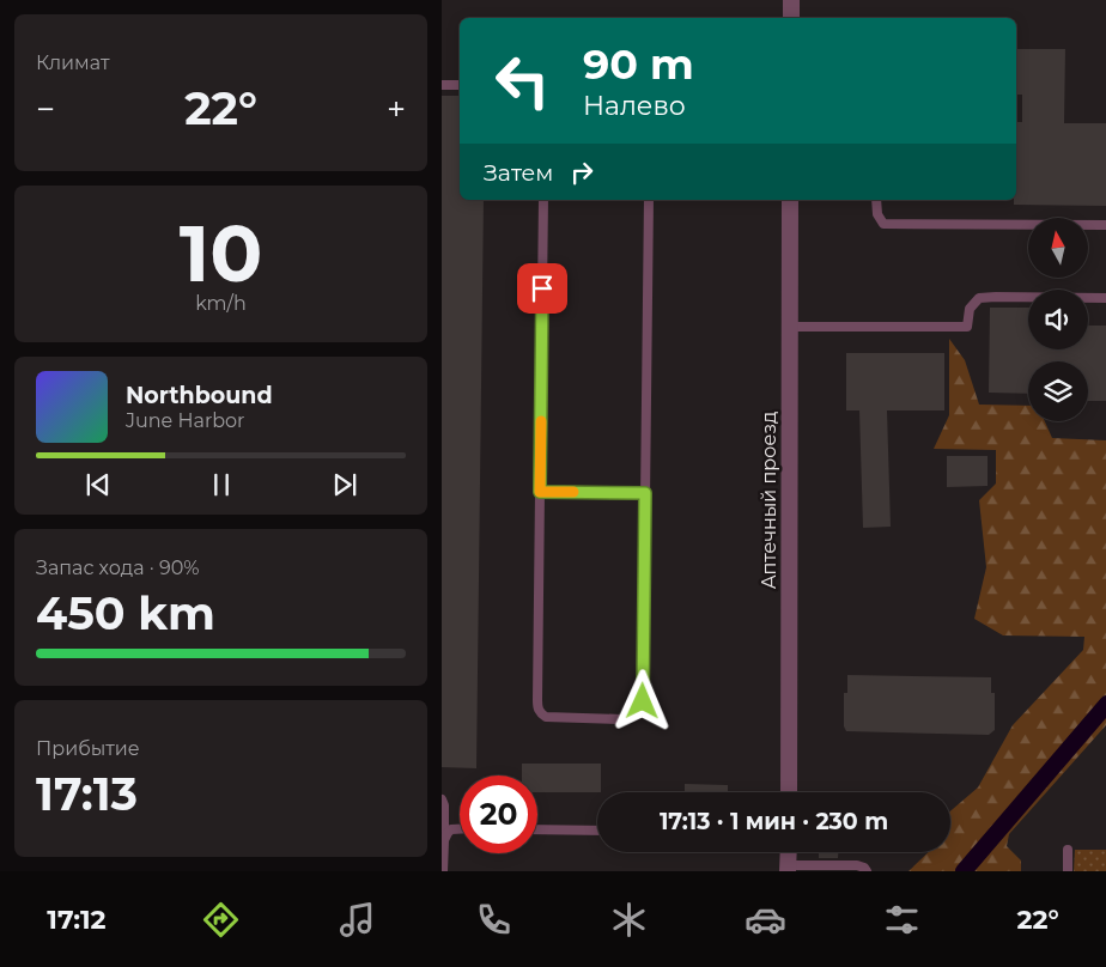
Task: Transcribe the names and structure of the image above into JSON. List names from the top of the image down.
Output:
{
  "streets": {
    "street": ["Аптечный проезд"]
  },
  "north": "top",
  "page": {
    "tile": [
      "Климат",
      ["10", "km/h"],
      ["Запас хода · 90%", "450 km"],
      ["Прибытие", "17:13"]
    ],
    "turn": ["90 m", "Налево"],
    "heat": ["−", "22°", "+"],
    "then": "Затем",
    "song": ["Northbound", "June Harbor"],
    "limit": "20",
    "trip": "17:13 · 1 мин · 230 m",
    "tabs": ["17:12", "22°"]
  }
}
